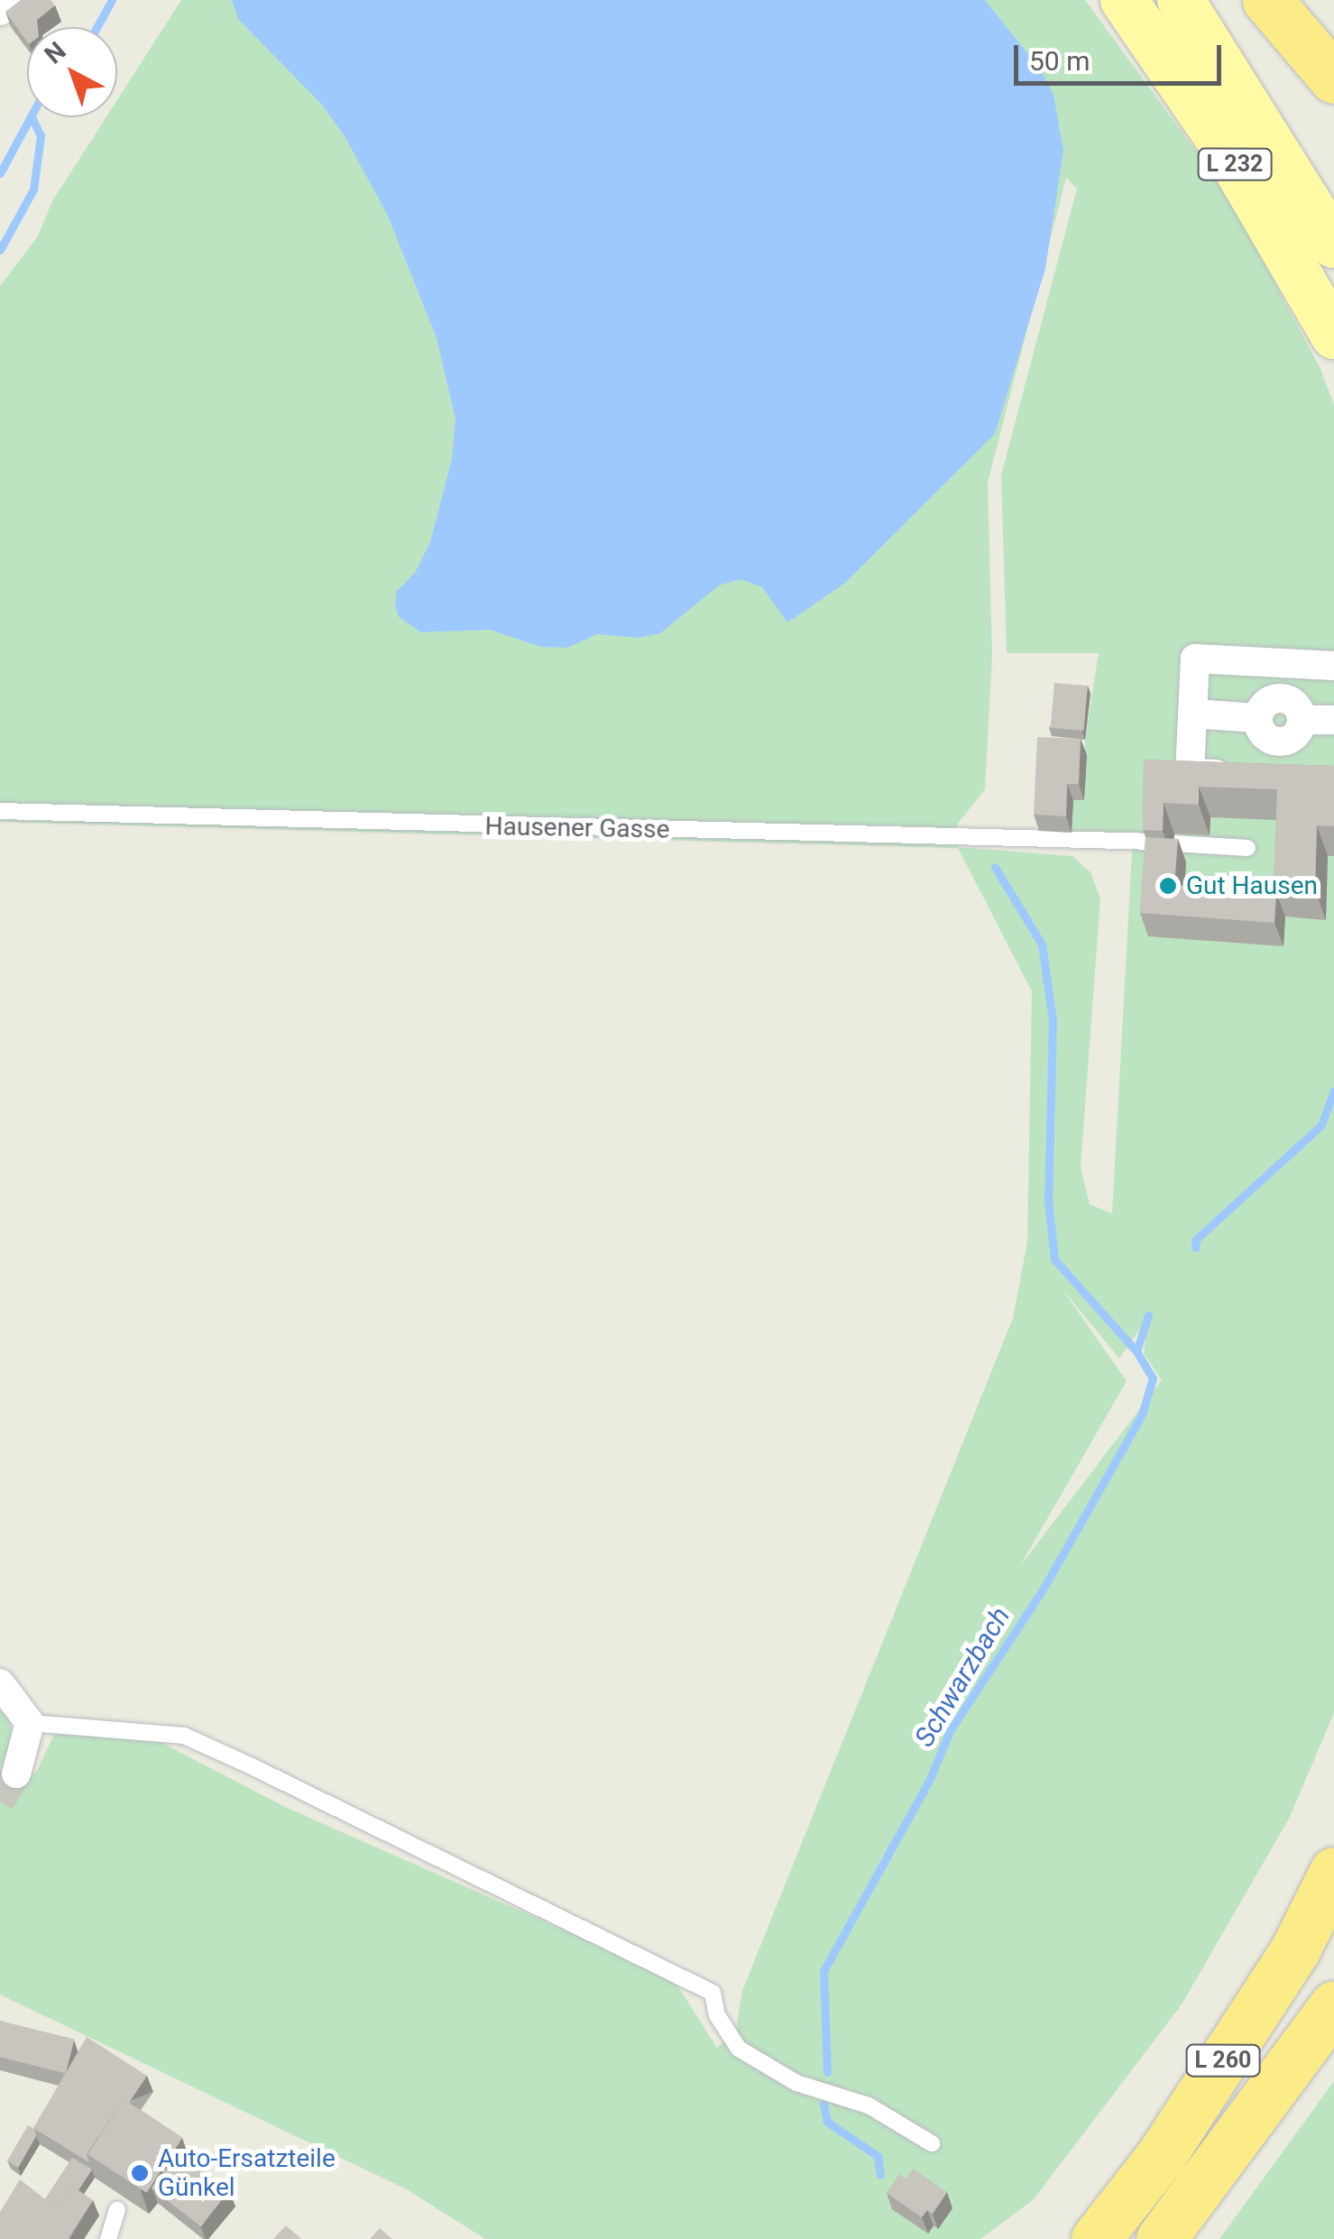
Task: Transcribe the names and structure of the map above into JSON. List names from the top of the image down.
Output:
{
  "streets": {
    "highway": ["L 260"],
    "main road": ["L 232"],
    "lane": ["Hausener Gasse"]
  },
  "water": ["Schwarzbach"],
  "places": ["Gut Hausen", "Auto-Ersatzteile Günkel"],
  "scale_bar": "50 m",
  "north": "top left"
}
